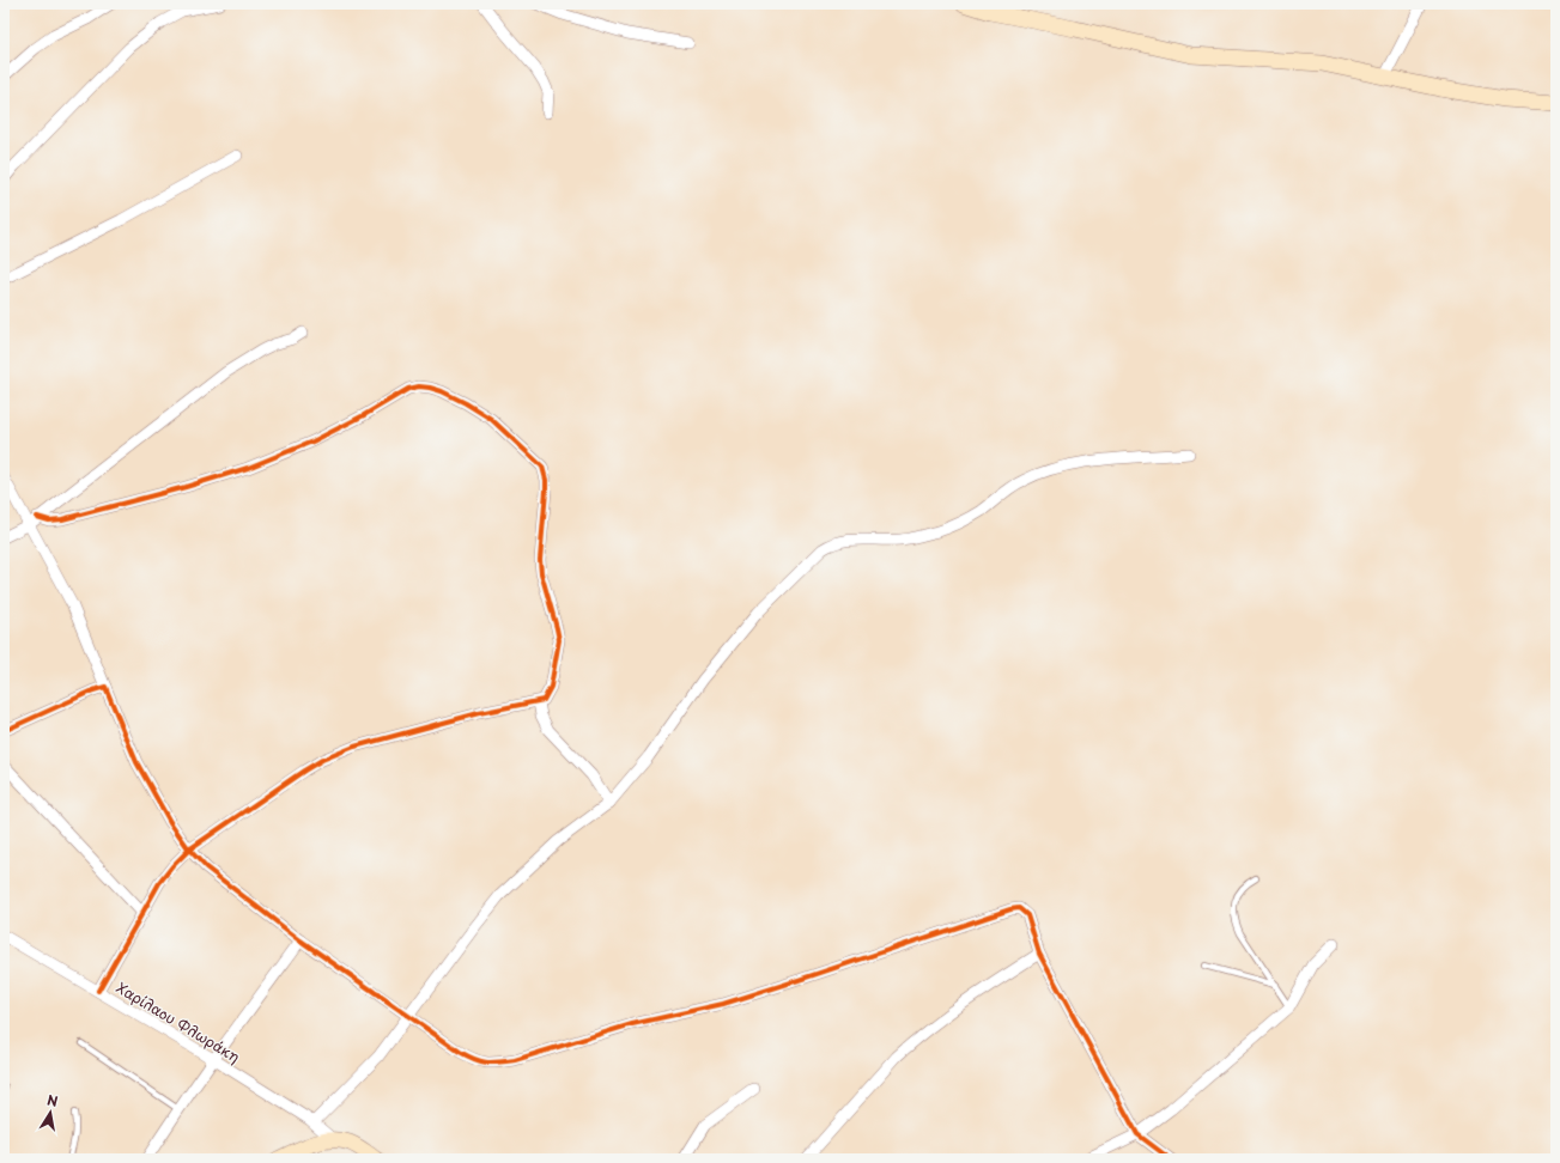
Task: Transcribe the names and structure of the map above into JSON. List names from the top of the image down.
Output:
{
  "streets": {
    "street": ["Χαρίλαου Φλωράκη"]
  },
  "north": "top"
}
